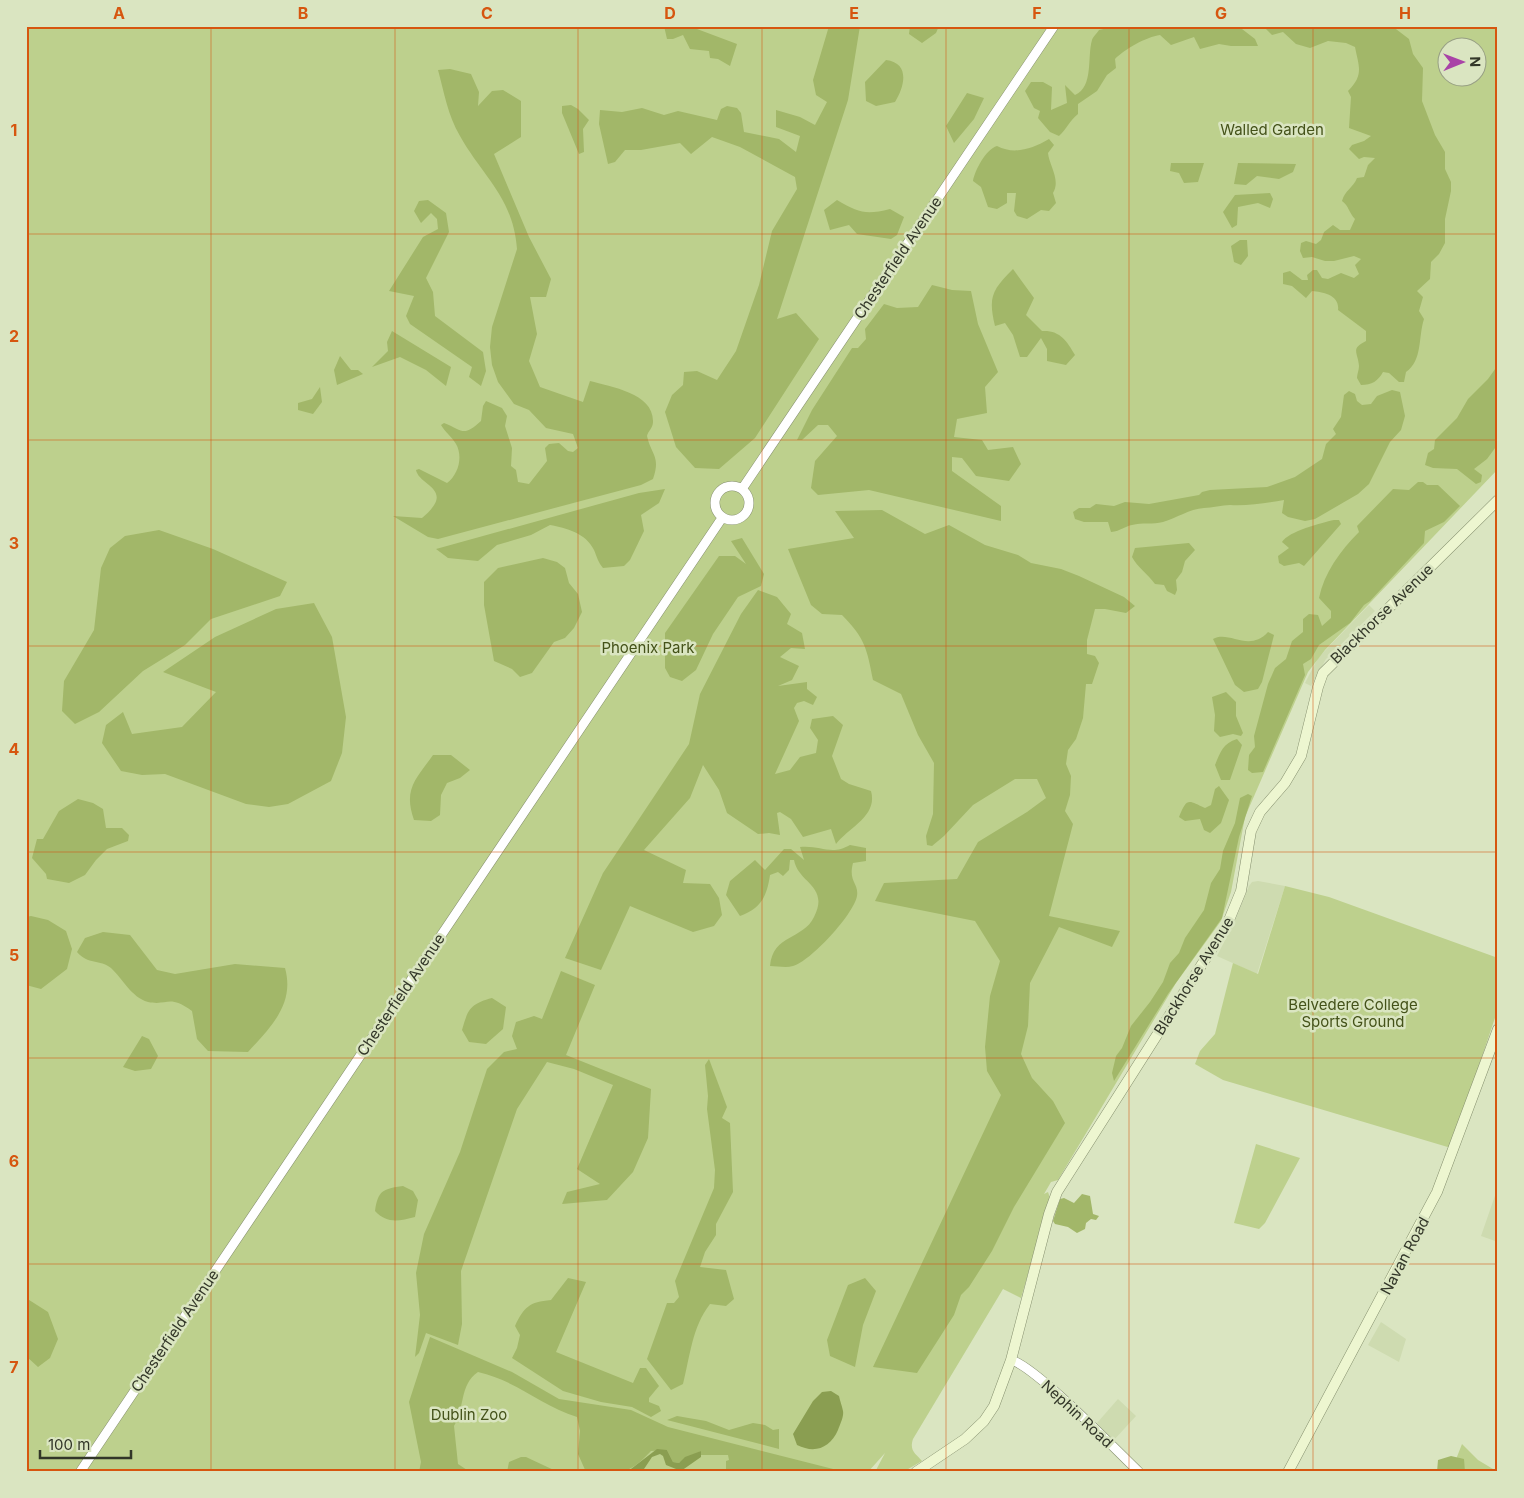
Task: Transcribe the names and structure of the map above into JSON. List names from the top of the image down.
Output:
{
  "streets": {
    "main road": ["Blackhorse Avenue", "Navan Road"],
    "street": ["Chesterfield Avenue", "Nephin Road"]
  },
  "crossings": [
    ["Blackhorse Avenue", "Nephin Road"]
  ],
  "parks": [
    "Walled Garden",
    "Phoenix Park",
    "Belvedere College Sports Ground",
    "Dublin Zoo"
  ],
  "scale_bar": "100 m",
  "north": "right",
  "grid": {
    "columns": [
      "A",
      "B",
      "C",
      "D",
      "E",
      "F",
      "G",
      "H"
    ],
    "rows": [
      "1",
      "2",
      "3",
      "4",
      "5",
      "6",
      "7"
    ]
  }
}
